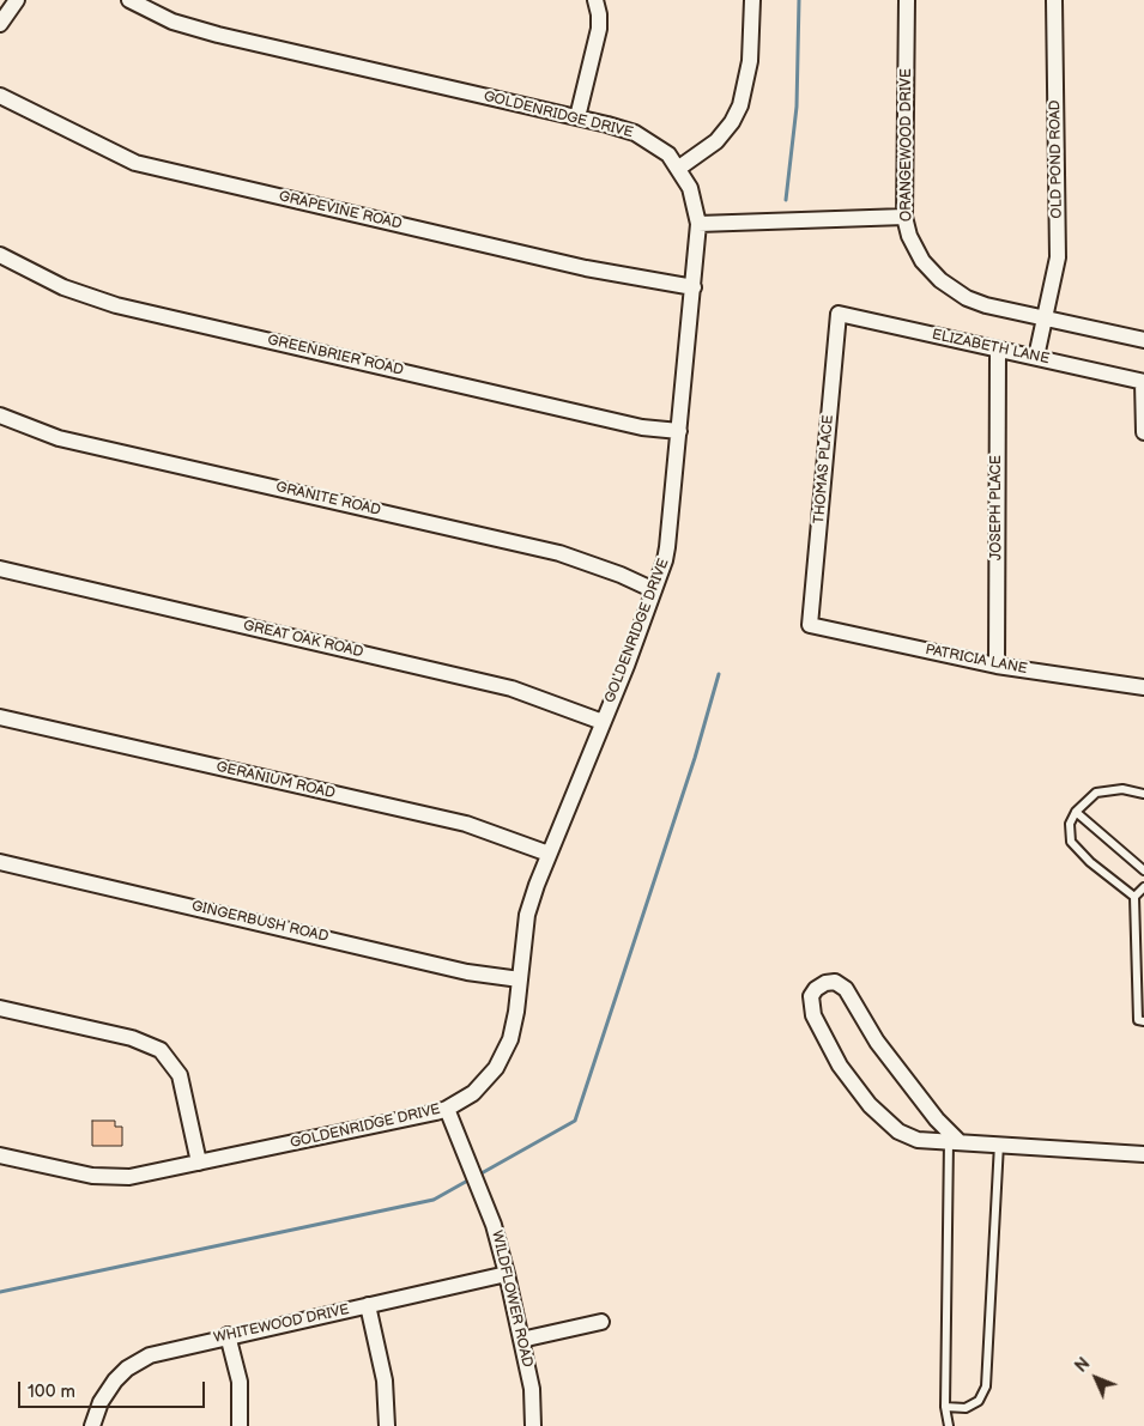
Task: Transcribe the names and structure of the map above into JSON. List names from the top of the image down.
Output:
{
  "streets": {
    "street": [
      "GOLDENRIDGE DRIVE",
      "ORANGEWOOD DRIVE",
      "OLD POND ROAD",
      "GRAPEVINE ROAD",
      "ELIZABETH LANE",
      "GREENBRIER ROAD",
      "THOMAS PLACE",
      "GRANITE ROAD",
      "JOSEPH PLACE",
      "GREAT OAK ROAD",
      "PATRICIA LANE",
      "GERANIUM ROAD",
      "GINGERBUSH ROAD",
      "WILDFLOWER ROAD",
      "WHITEWOOD DRIVE"
    ]
  },
  "crossings": [
    ["GOLDENRIDGE DRIVE", "GRAPEVINE ROAD"],
    ["GOLDENRIDGE DRIVE", "GREENBRIER ROAD"],
    ["GOLDENRIDGE DRIVE", "GRANITE ROAD"],
    ["GOLDENRIDGE DRIVE", "GREAT OAK ROAD"],
    ["GOLDENRIDGE DRIVE", "GERANIUM ROAD"],
    ["GOLDENRIDGE DRIVE", "GINGERBUSH ROAD"],
    ["GOLDENRIDGE DRIVE", "WILDFLOWER ROAD"],
    ["ORANGEWOOD DRIVE", "OLD POND ROAD"],
    ["OLD POND ROAD", "ELIZABETH LANE"],
    ["ELIZABETH LANE", "THOMAS PLACE"],
    ["ELIZABETH LANE", "JOSEPH PLACE"],
    ["THOMAS PLACE", "PATRICIA LANE"],
    ["JOSEPH PLACE", "PATRICIA LANE"],
    ["WILDFLOWER ROAD", "WHITEWOOD DRIVE"]
  ],
  "scale_bar": "100 m",
  "north": "top left"
}
